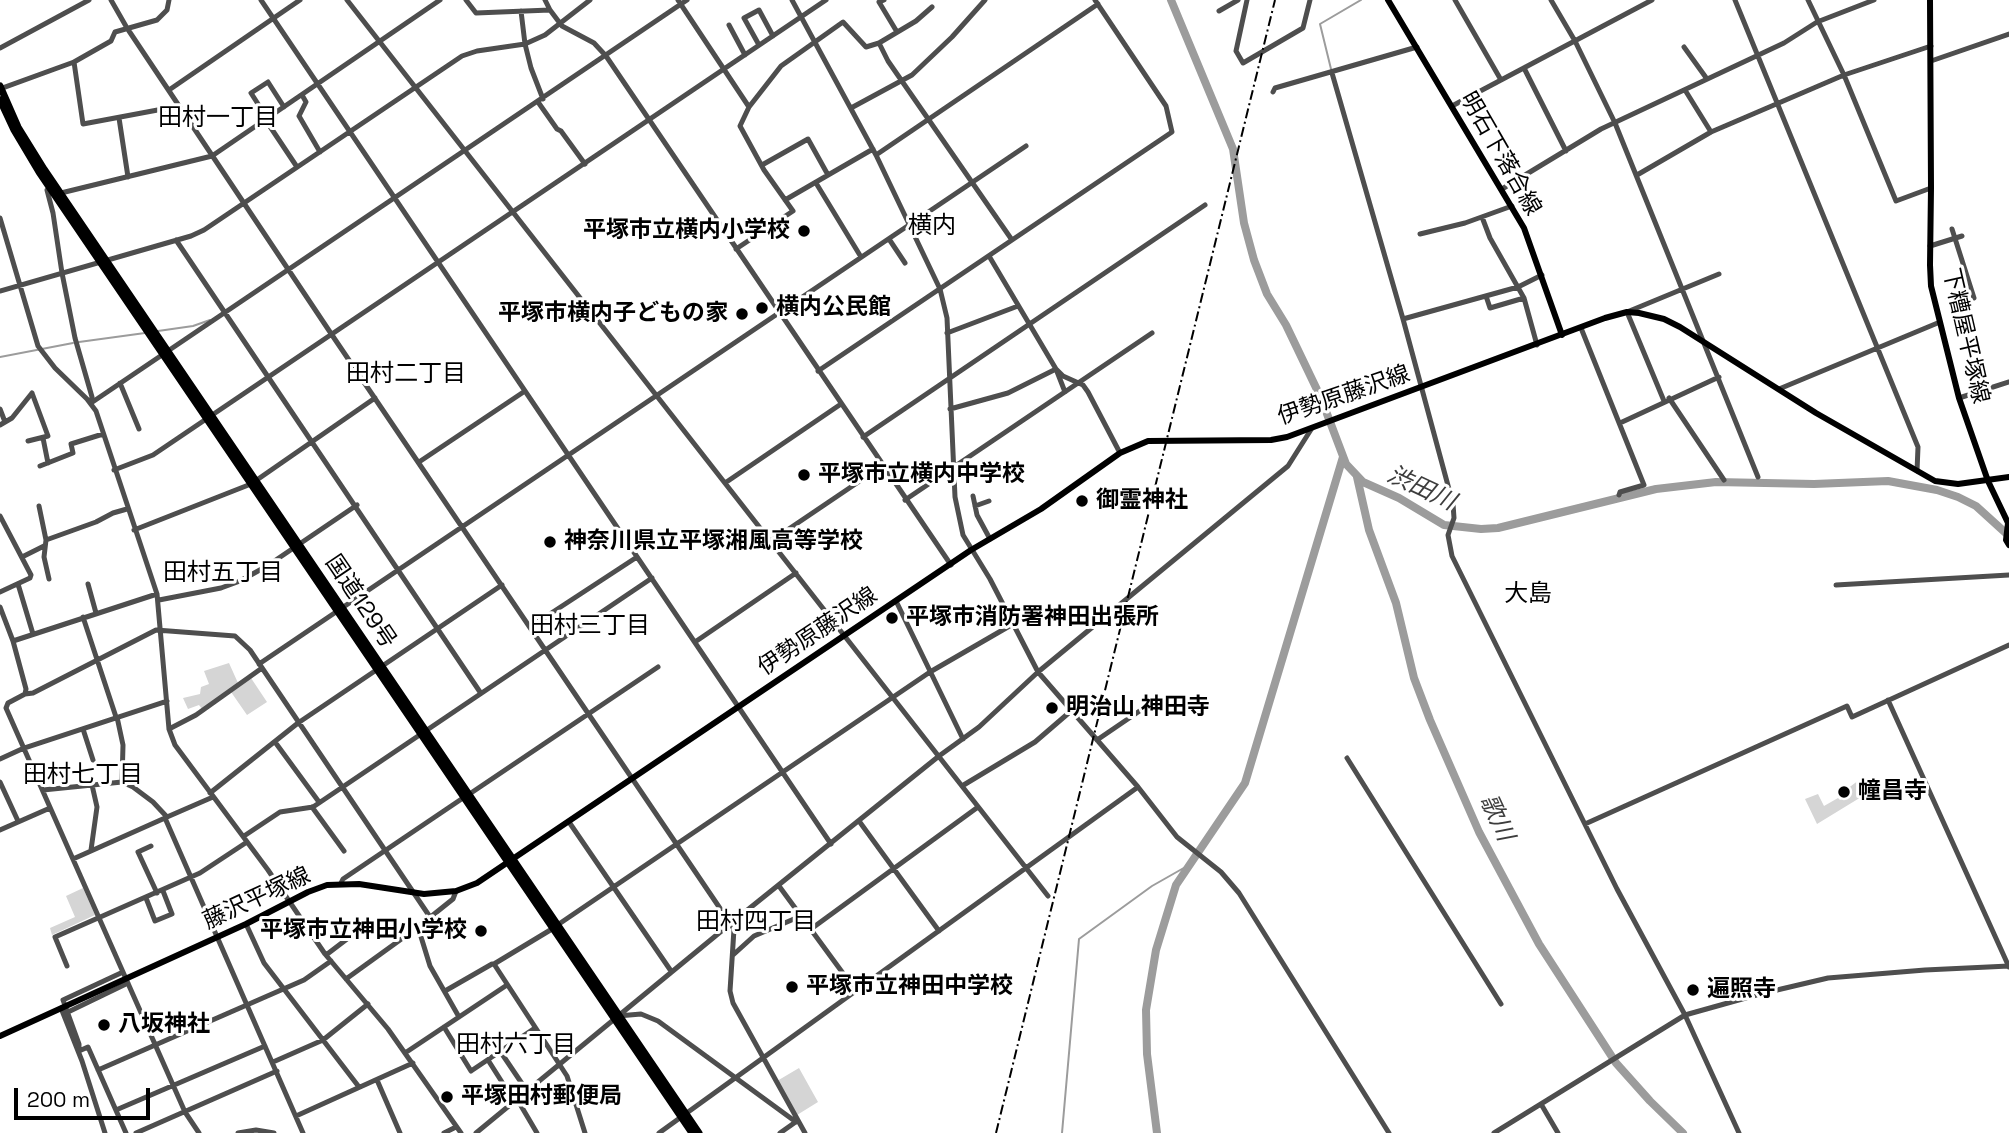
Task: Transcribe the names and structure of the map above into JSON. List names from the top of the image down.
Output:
{
  "streets": {
    "highway": ["国道129号"],
    "main road": [
      "明石下落合線",
      "下糟屋平塚線",
      "伊勢原藤沢線",
      "藤沢平塚線"
    ]
  },
  "crossings": [
    ["明石下落合線", "伊勢原藤沢線"],
    ["下糟屋平塚線", "伊勢原藤沢線"],
    ["伊勢原藤沢線", "国道129号"],
    ["伊勢原藤沢線", "藤沢平塚線"],
    ["国道129号", "藤沢平塚線"]
  ],
  "districts": [
    "田村一丁目",
    "横内",
    "田村二丁目",
    "田村五丁目",
    "大島",
    "田村三丁目",
    "田村七丁目",
    "田村四丁目",
    "田村六丁目"
  ],
  "water": ["渋田川", "歌川"],
  "places": [
    "平塚市立横内小学校",
    "横内公民館",
    "平塚市横内子どもの家",
    "平塚市立横内中学校",
    "御霊神社",
    "神奈川県立平塚湘風高等学校",
    "平塚市消防署神田出張所",
    "明治山 神田寺",
    "幢昌寺",
    "平塚市立神田小学校",
    "平塚市立神田中学校",
    "遍照寺",
    "八坂神社",
    "平塚田村郵便局"
  ],
  "scale_bar": "200 m"
}
